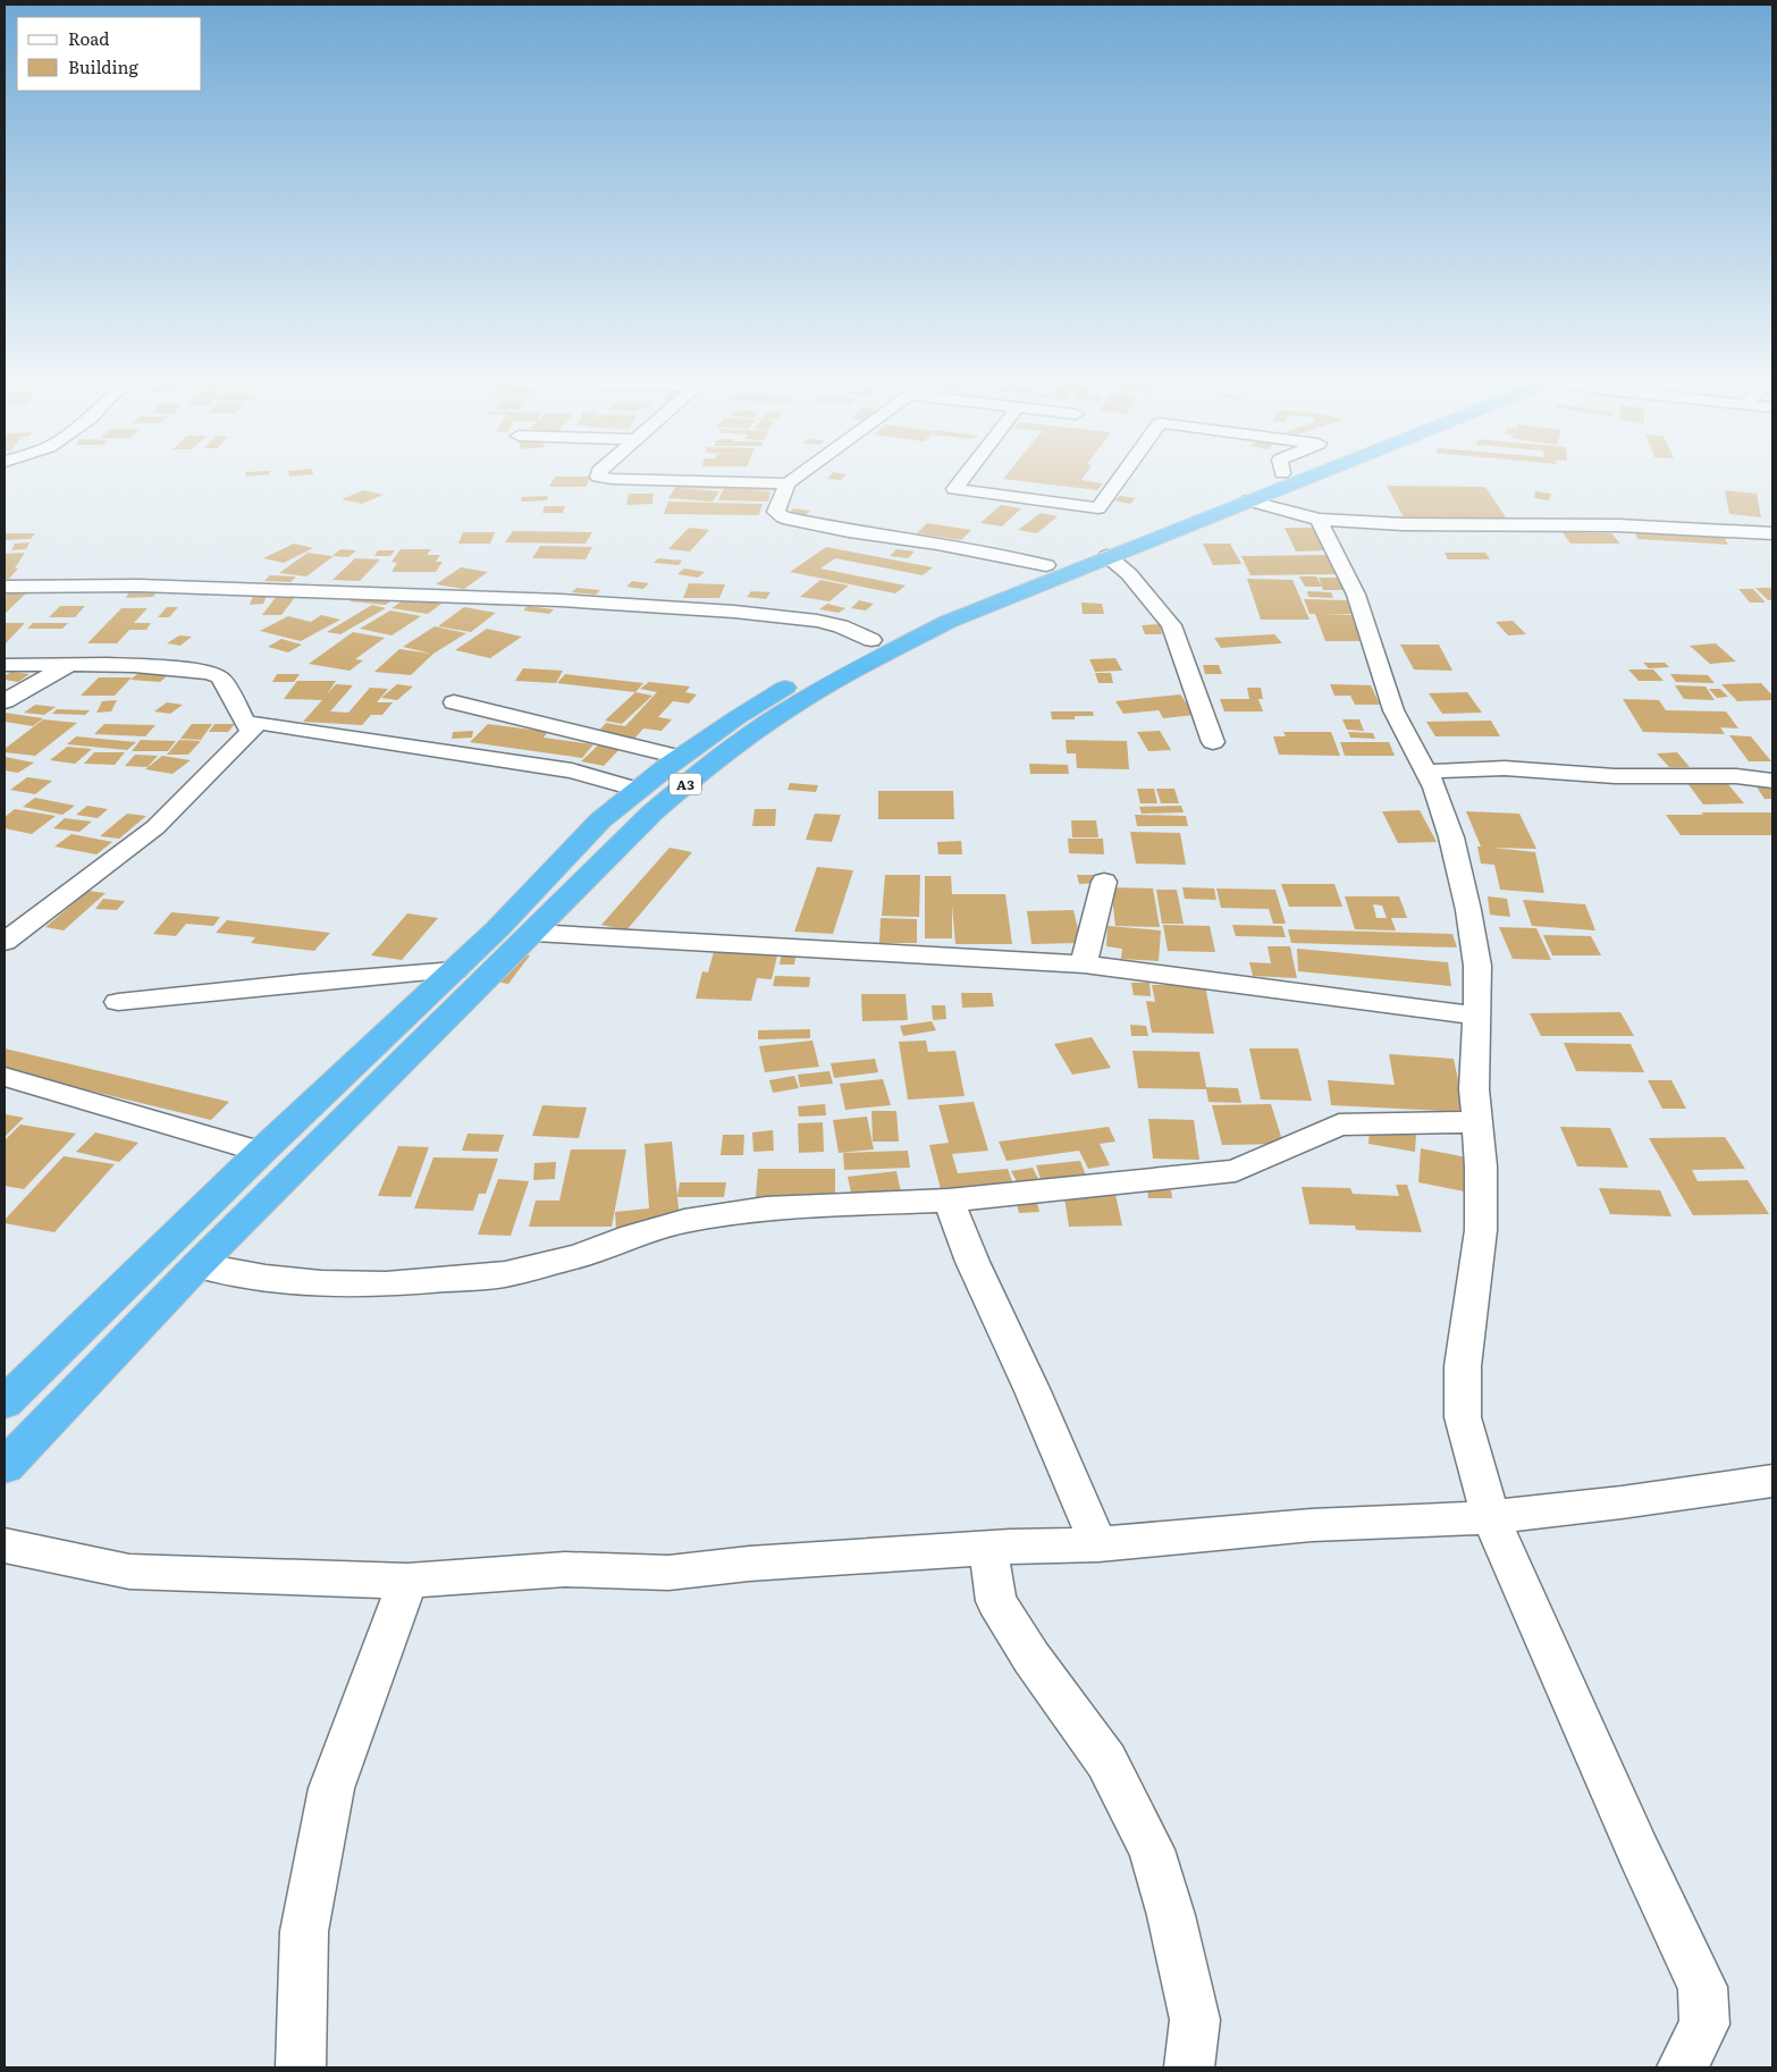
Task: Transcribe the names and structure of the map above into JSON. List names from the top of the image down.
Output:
{
  "streets": {
    "highway": ["A3"]
  },
  "legend": ["Road", "Building"]
}
